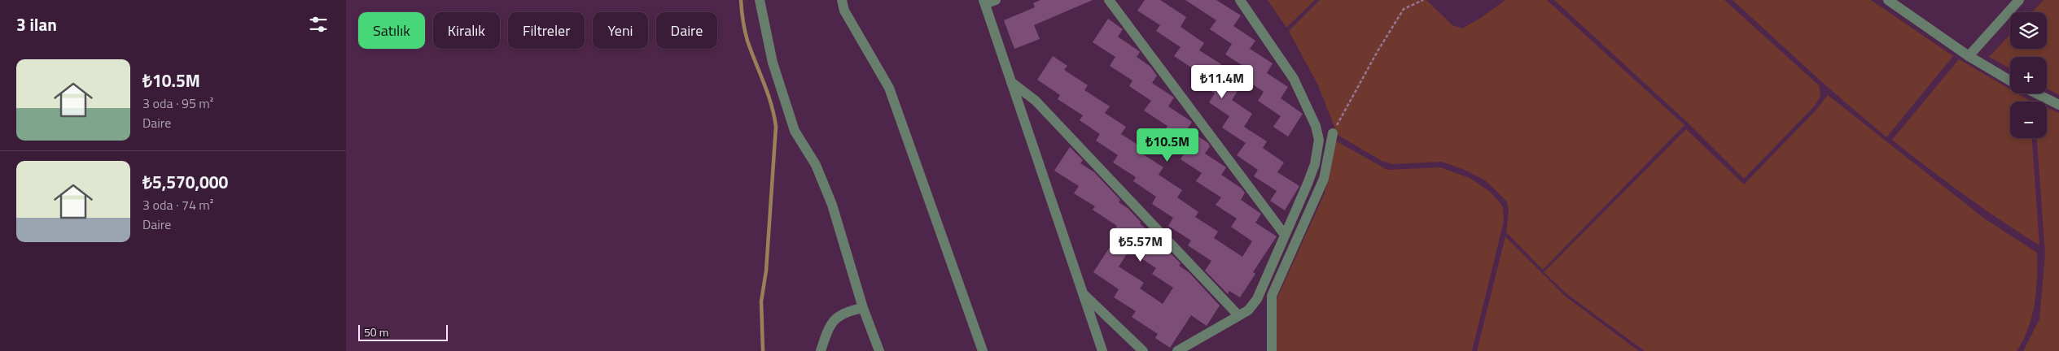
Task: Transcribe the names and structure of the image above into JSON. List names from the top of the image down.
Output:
{
  "scale_bar": "50 m",
  "page": {
    "heading": "3 ilan",
    "map_buttons": ["+", "−"],
    "chip": [
      "Satılık",
      "Kiralık",
      "Filtreler",
      "Yeni",
      "Daire"
    ],
    "list": [
      {
        "name": "₺10.5M",
        "note": "3 oda · 95 m² · Daire"
      },
      {
        "name": "₺5,570,000",
        "note": "3 oda · 74 m² · Daire"
      }
    ],
    "price": ["₺11.4M", "₺10.5M", "₺5.57M"],
    "scale": "50 m"
  }
}
